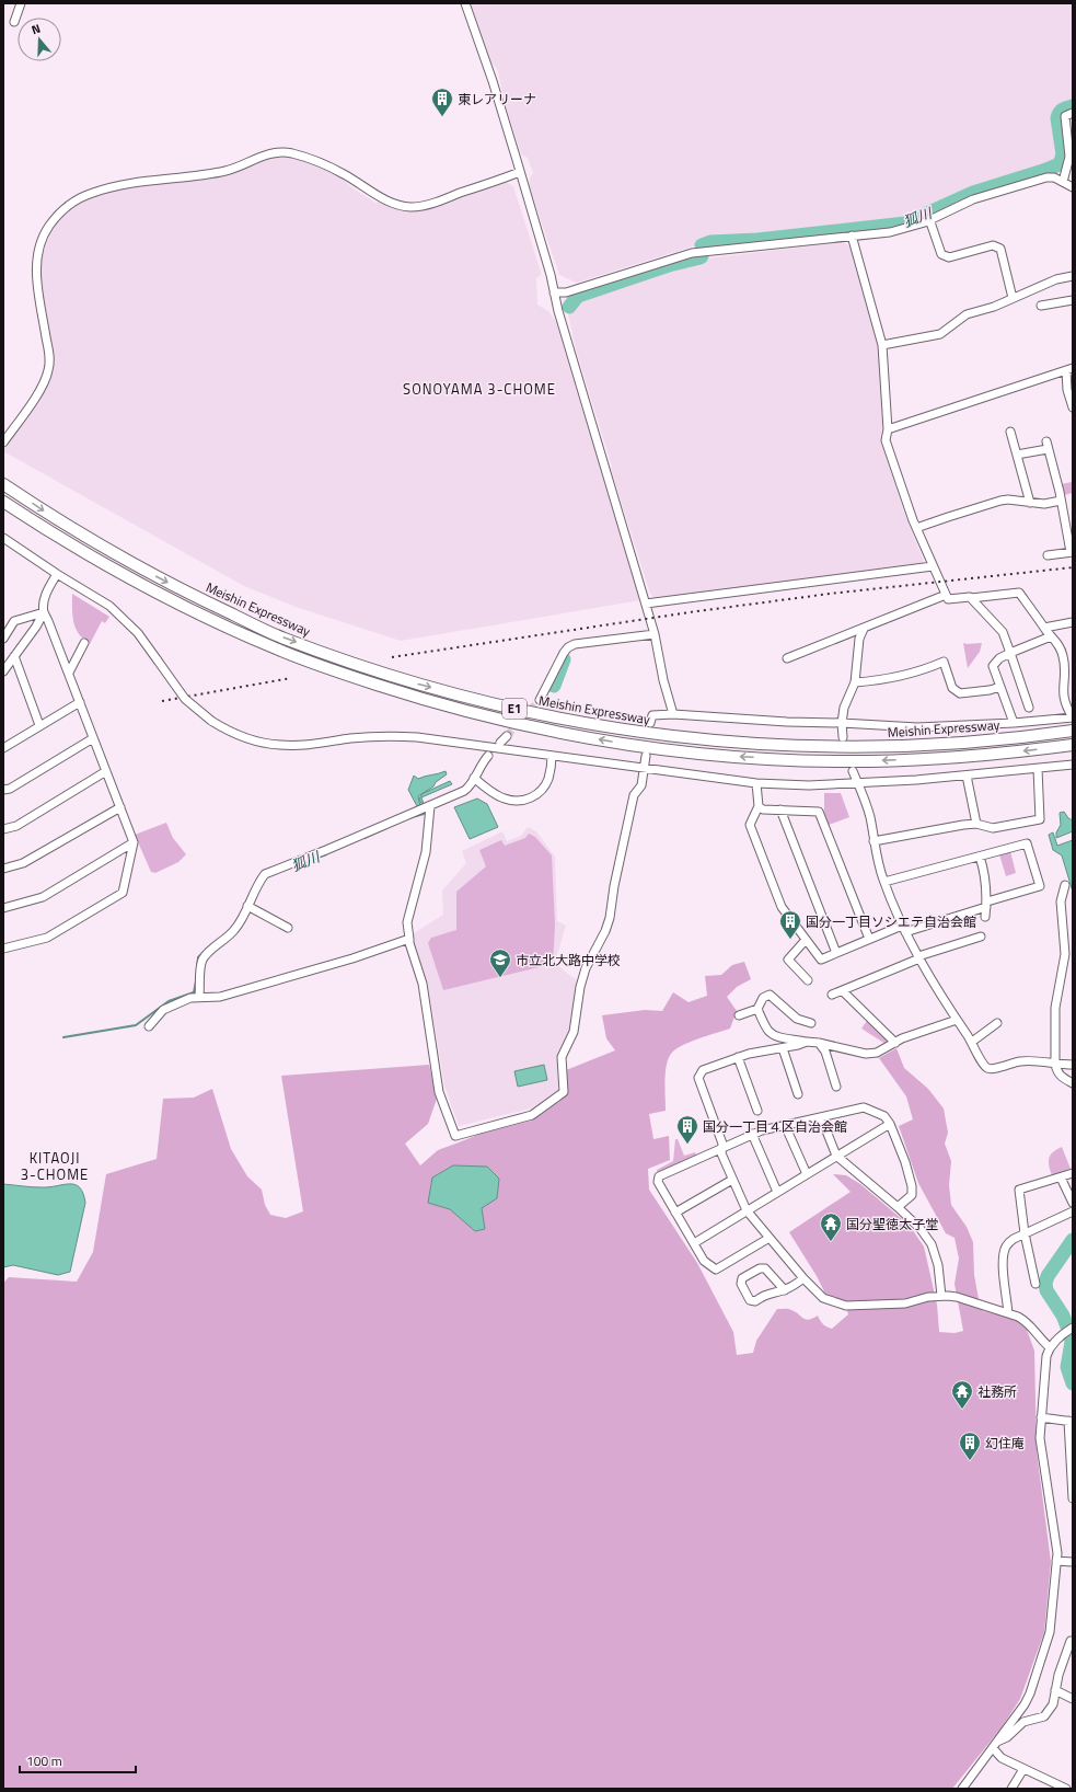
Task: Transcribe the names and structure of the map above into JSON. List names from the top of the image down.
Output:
{
  "streets": {
    "highway": ["Meishin Expressway", "E1"]
  },
  "districts": ["SONOYAMA 3-CHOME", "KITAOJI 3-CHOME"],
  "water": ["狐川"],
  "places": {
    "building": [
      "東レアリーナ",
      "国分一丁目ソシエテ自治会館",
      "国分一丁目４区自治会館",
      "幻住庵"
    ],
    "school or university": ["市立北大路中学校"],
    "temple": ["国分聖徳太子堂", "社務所"]
  },
  "scale_bar": "100 m",
  "north": "top"
}
